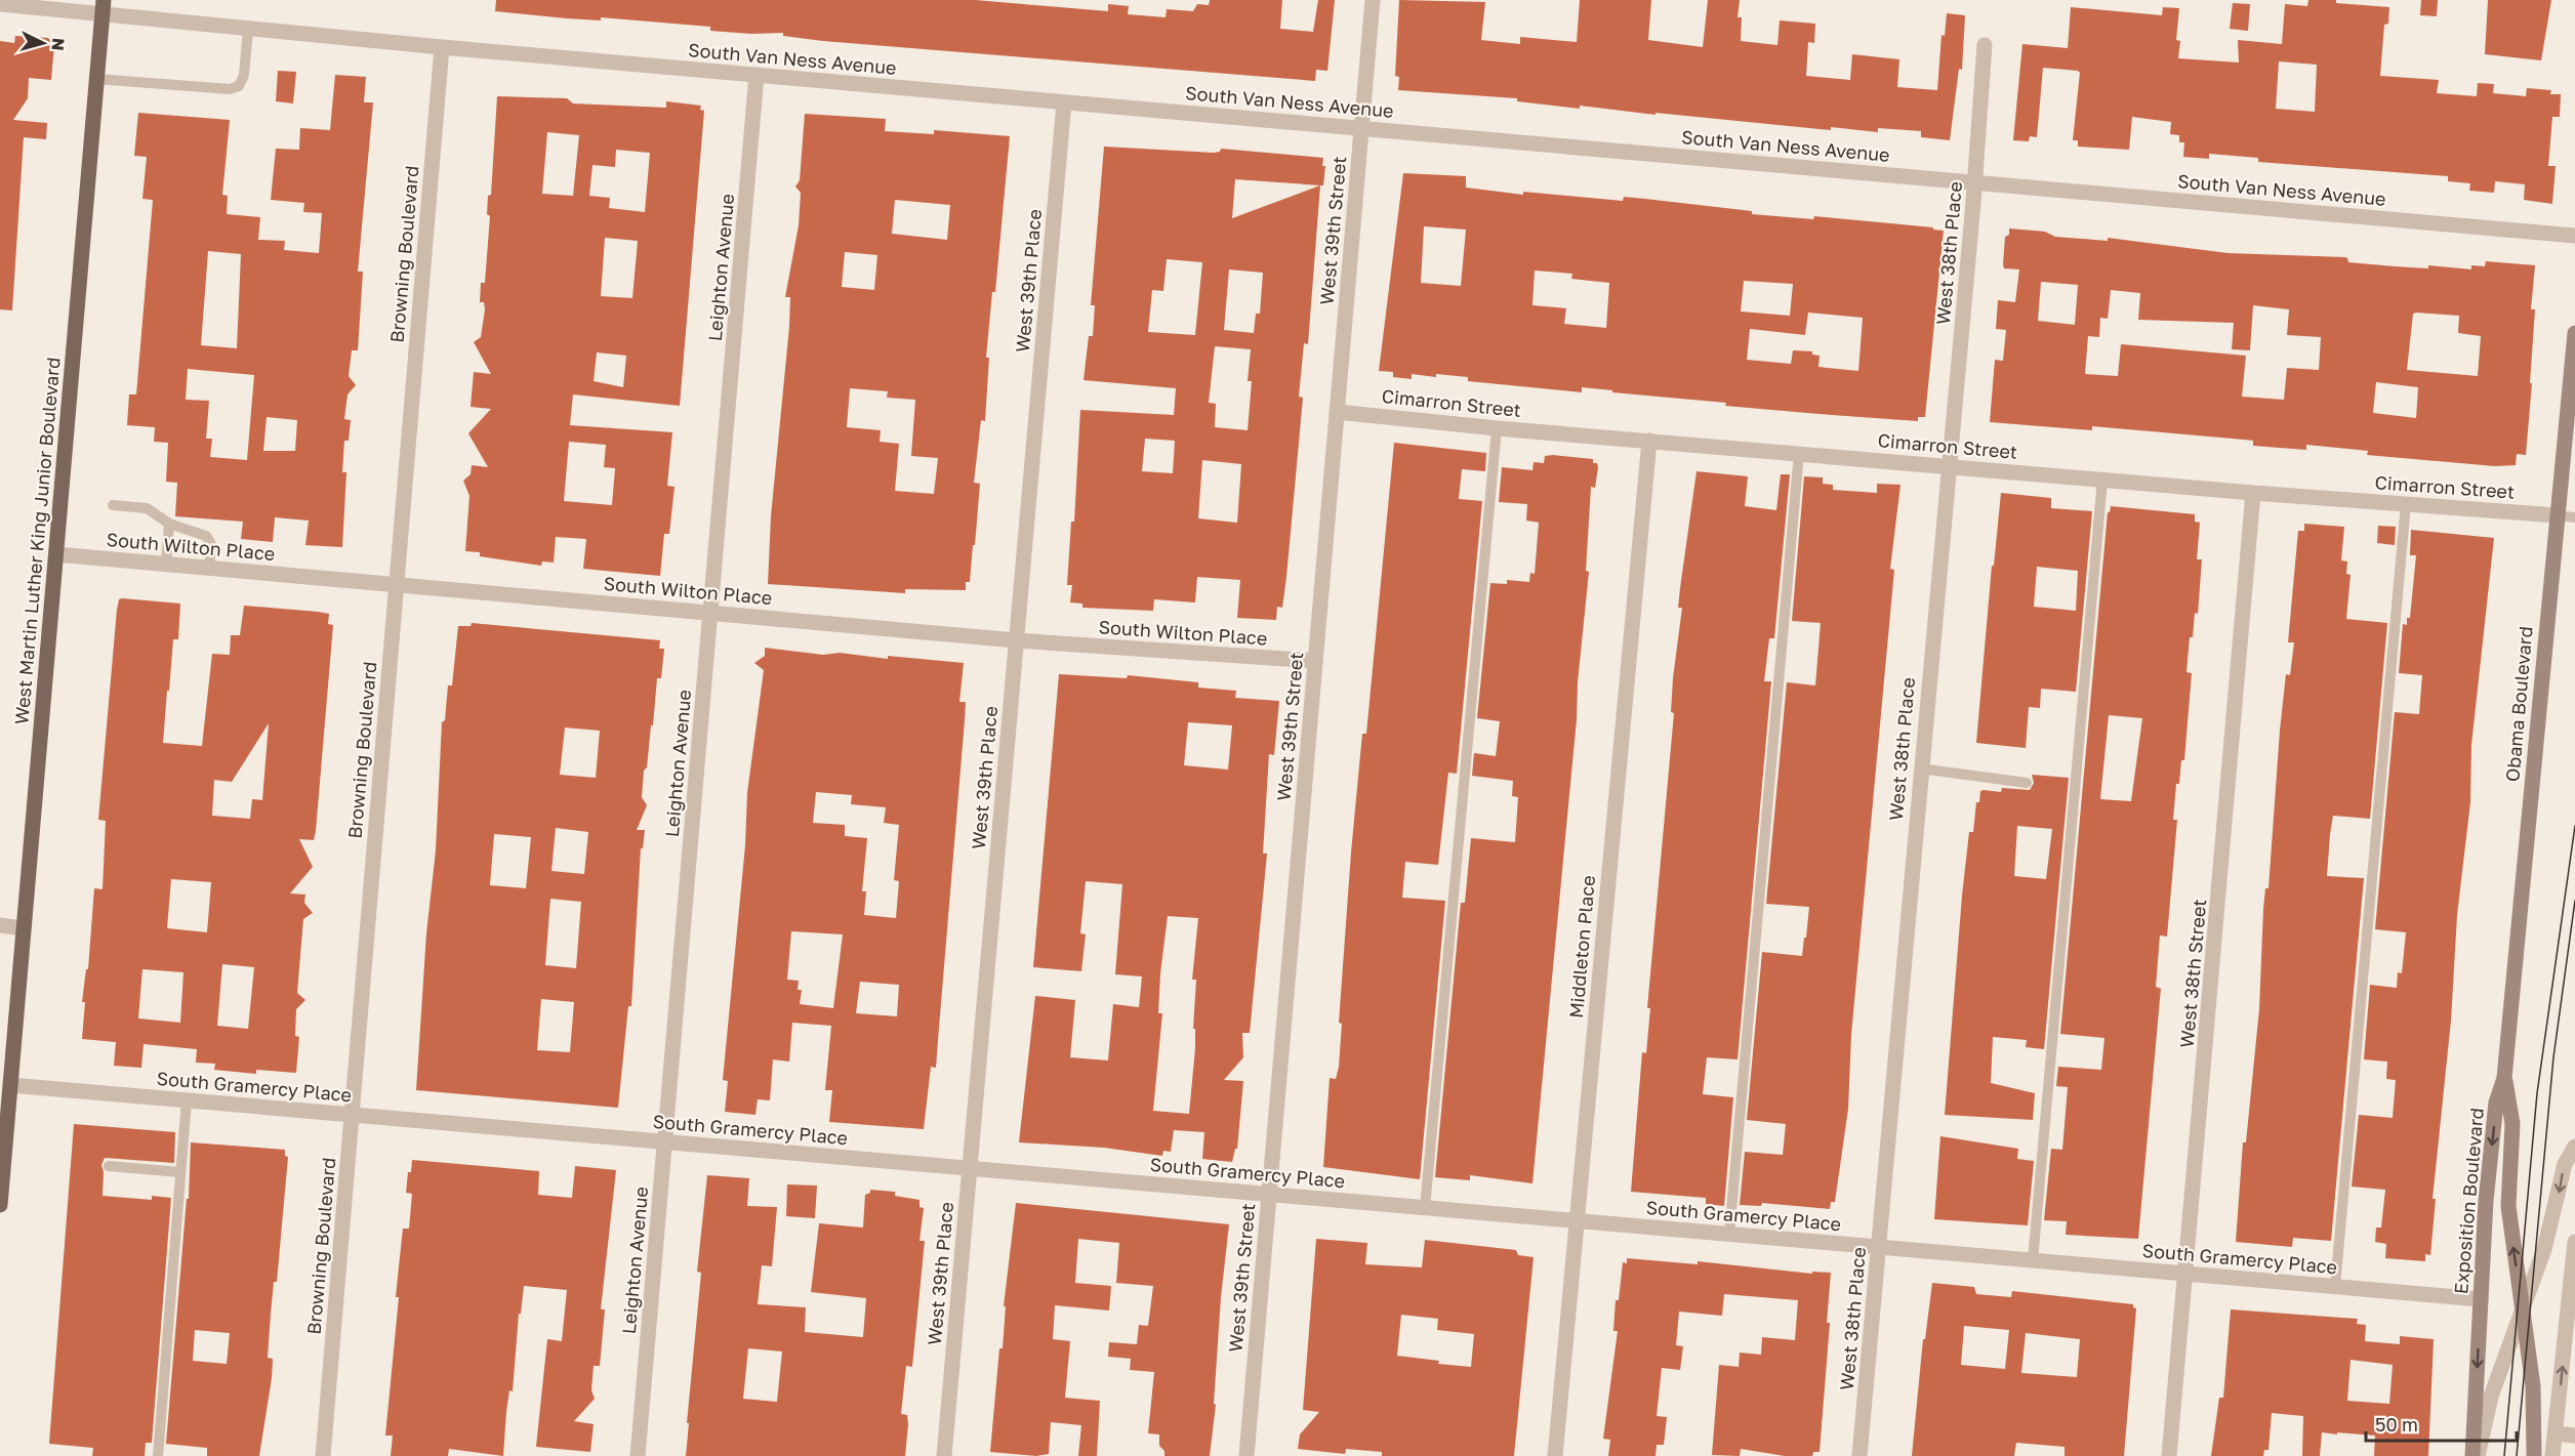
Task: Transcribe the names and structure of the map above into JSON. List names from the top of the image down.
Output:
{
  "streets": {
    "main road": ["West Martin Luther King Junior Boulevard", "Obama Boulevard", "Exposition Boulevard"],
    "street": [
      "South Van Ness Avenue",
      "West 39th Street",
      "West 38th Place",
      "Browning Boulevard",
      "Leighton Avenue",
      "West 39th Place",
      "Cimarron Street",
      "South Wilton Place",
      "Middleton Place",
      "West 38th Street",
      "South Gramercy Place"
    ]
  },
  "crossings": [
    ["South Van Ness Avenue", "West 39th Street"],
    ["South Van Ness Avenue", "West 38th Place"],
    ["South Van Ness Avenue", "Browning Boulevard"],
    ["South Van Ness Avenue", "Leighton Avenue"],
    ["South Van Ness Avenue", "West 39th Place"],
    ["South Van Ness Avenue", "West Martin Luther King Junior Boulevard"],
    ["West 39th Street", "Cimarron Street"],
    ["West 39th Street", "South Wilton Place"],
    ["West 39th Street", "South Gramercy Place"],
    ["West 38th Place", "Cimarron Street"],
    ["West 38th Place", "South Gramercy Place"],
    ["Browning Boulevard", "South Wilton Place"],
    ["Browning Boulevard", "South Gramercy Place"],
    ["Leighton Avenue", "South Wilton Place"],
    ["Leighton Avenue", "South Gramercy Place"],
    ["West 39th Place", "South Wilton Place"],
    ["West 39th Place", "South Gramercy Place"],
    ["Cimarron Street", "Obama Boulevard"],
    ["Cimarron Street", "Middleton Place"],
    ["Cimarron Street", "West 38th Street"],
    ["West Martin Luther King Junior Boulevard", "South Wilton Place"],
    ["West Martin Luther King Junior Boulevard", "South Gramercy Place"],
    ["Obama Boulevard", "Exposition Boulevard"],
    ["Middleton Place", "South Gramercy Place"],
    ["West 38th Street", "South Gramercy Place"],
    ["South Gramercy Place", "Exposition Boulevard"]
  ],
  "scale_bar": "50 m",
  "north": "right"
}
